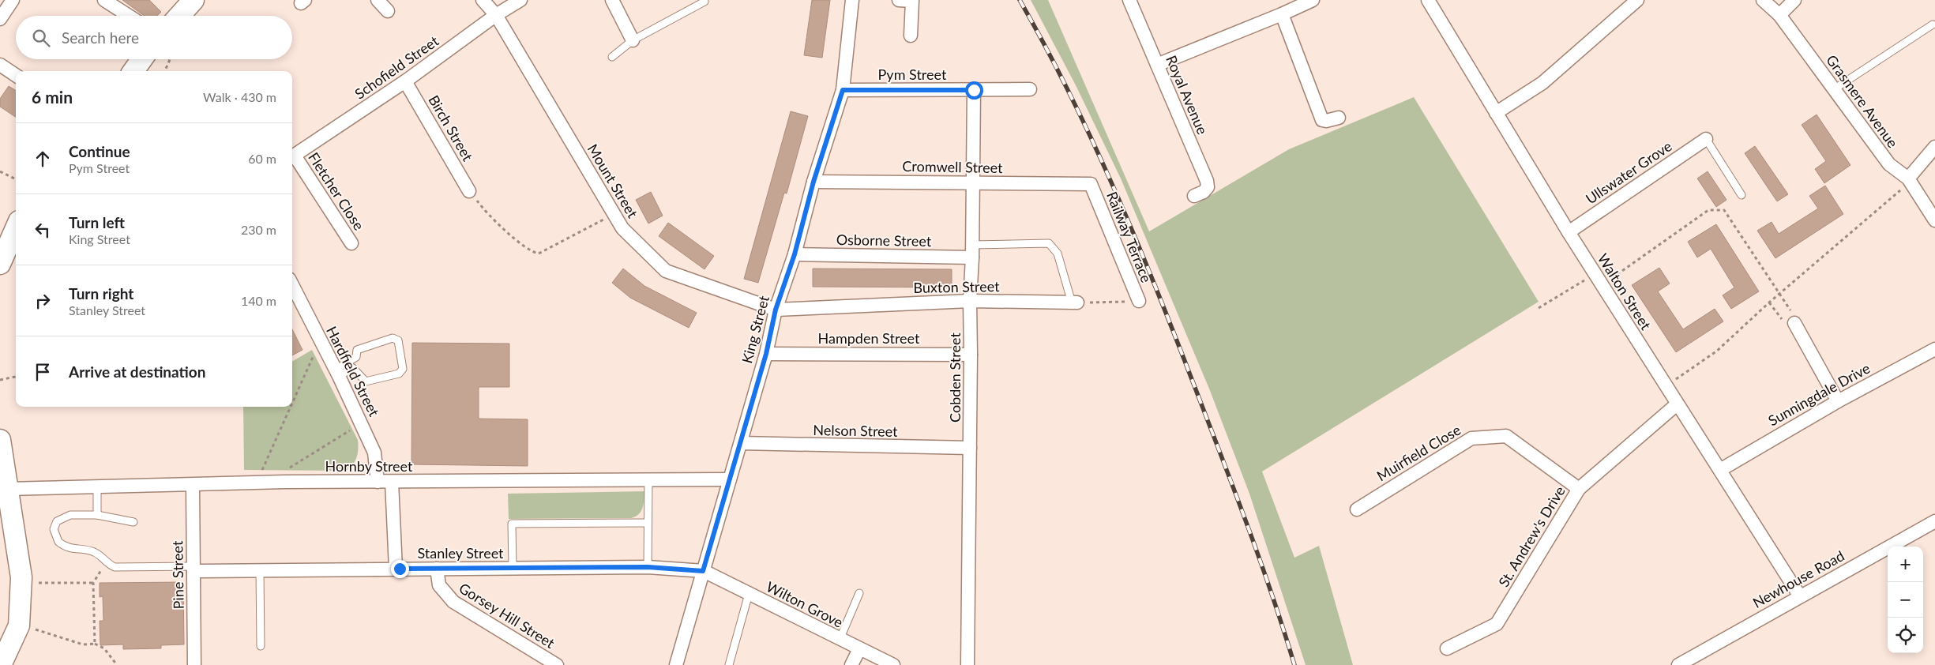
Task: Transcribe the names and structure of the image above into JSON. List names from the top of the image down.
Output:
{
  "streets": {
    "street": [
      "Schofield Street",
      "Pym Street",
      "Royal Avenue",
      "Grasmere Avenue",
      "Birch Street",
      "Cromwell Street",
      "Ullswater Grove",
      "Mount Street",
      "Fletcher Close",
      "Railway Terrace",
      "Osborne Street",
      "Buxton Street",
      "Walton Street",
      "King Street",
      "Hampden Street",
      "Hardfield Street",
      "Cobden Street",
      "Sunningdale Drive",
      "Nelson Street",
      "Muirfield Close",
      "Hornby Street",
      "St. Andrew's Drive",
      "Stanley Street",
      "Pine Street",
      "Newhouse Road",
      "Wilton Grove",
      "Gorsey Hill Street"
    ]
  },
  "crossings": [
    ["Schofield Street", "Birch Street"],
    ["Schofield Street", "Mount Street"],
    ["Schofield Street", "Fletcher Close"],
    ["Pym Street", "King Street"],
    ["Pym Street", "Cobden Street"],
    ["Cromwell Street", "Railway Terrace"],
    ["Cromwell Street", "King Street"],
    ["Cromwell Street", "Cobden Street"],
    ["Ullswater Grove", "Walton Street"],
    ["Mount Street", "Buxton Street"],
    ["Mount Street", "King Street"],
    ["Osborne Street", "King Street"],
    ["Osborne Street", "Cobden Street"],
    ["Buxton Street", "King Street"],
    ["Buxton Street", "Cobden Street"],
    ["Walton Street", "Sunningdale Drive"],
    ["Walton Street", "St. Andrew's Drive"],
    ["Walton Street", "Newhouse Road"],
    ["King Street", "Hampden Street"],
    ["King Street", "Nelson Street"],
    ["King Street", "Hornby Street"],
    ["King Street", "Stanley Street"],
    ["King Street", "Wilton Grove"],
    ["Hampden Street", "Cobden Street"],
    ["Hardfield Street", "Hornby Street"],
    ["Cobden Street", "Nelson Street"],
    ["Muirfield Close", "St. Andrew's Drive"],
    ["Hornby Street", "Pine Street"],
    ["Stanley Street", "Pine Street"],
    ["Stanley Street", "Wilton Grove"],
    ["Stanley Street", "Gorsey Hill Street"]
  ],
  "page": {
    "search": "Search here",
    "heading": ["6 min", "Walk · 430 m"],
    "list": [
      ["Continue", "Pym Street", "60 m"],
      ["Turn left", "King Street", "230 m"],
      ["Turn right", "Stanley Street", "140 m"],
      "Arrive at destination"
    ],
    "map_buttons": ["+", "−"]
  }
}
